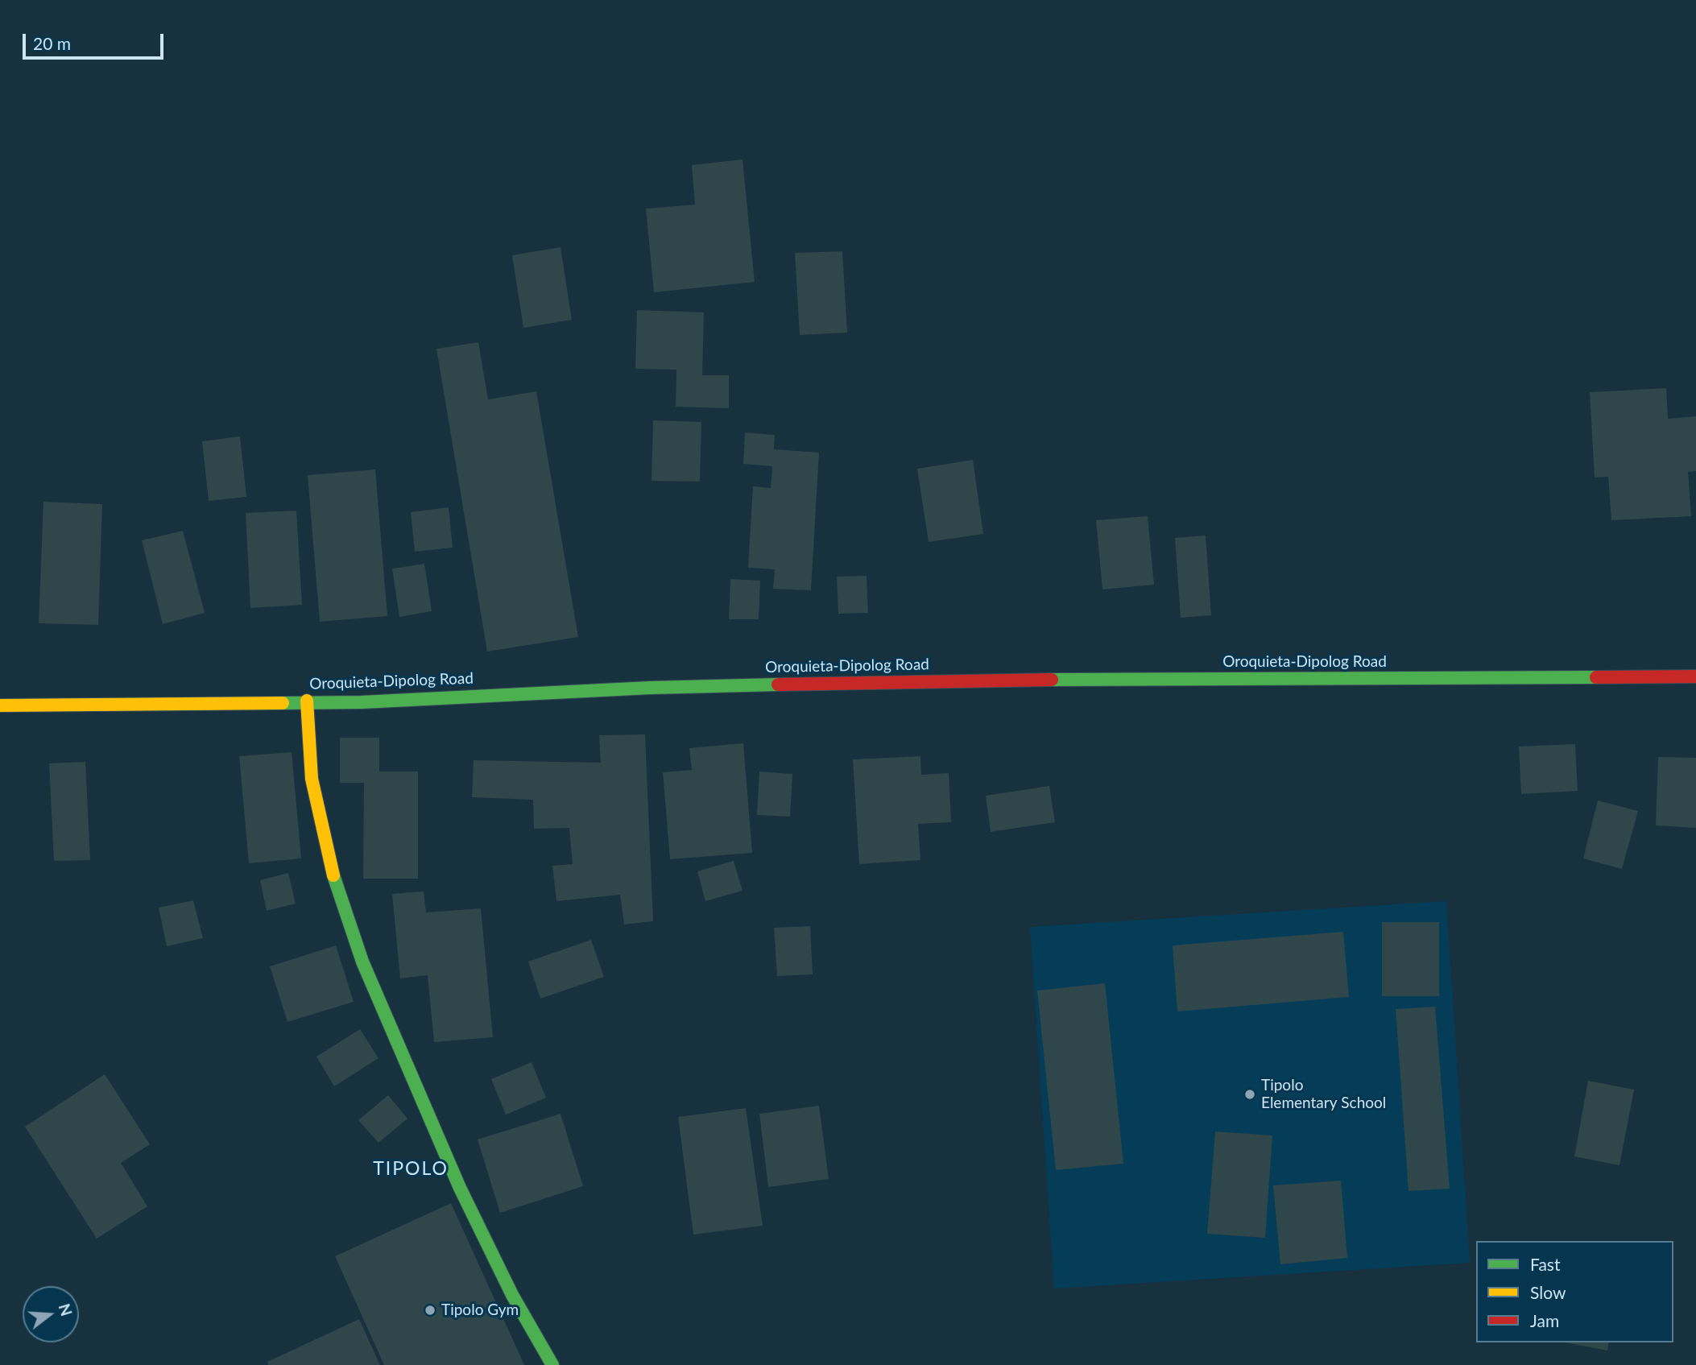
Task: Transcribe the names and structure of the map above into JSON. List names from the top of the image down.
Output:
{
  "streets": {
    "main road": ["Oroquieta-Dipolog Road"]
  },
  "districts": ["TIPOLO"],
  "places": ["Tipolo Elementary School", "Tipolo Gym"],
  "legend": ["Fast", "Slow", "Jam"],
  "scale_bar": "20 m",
  "north": "right"
}
